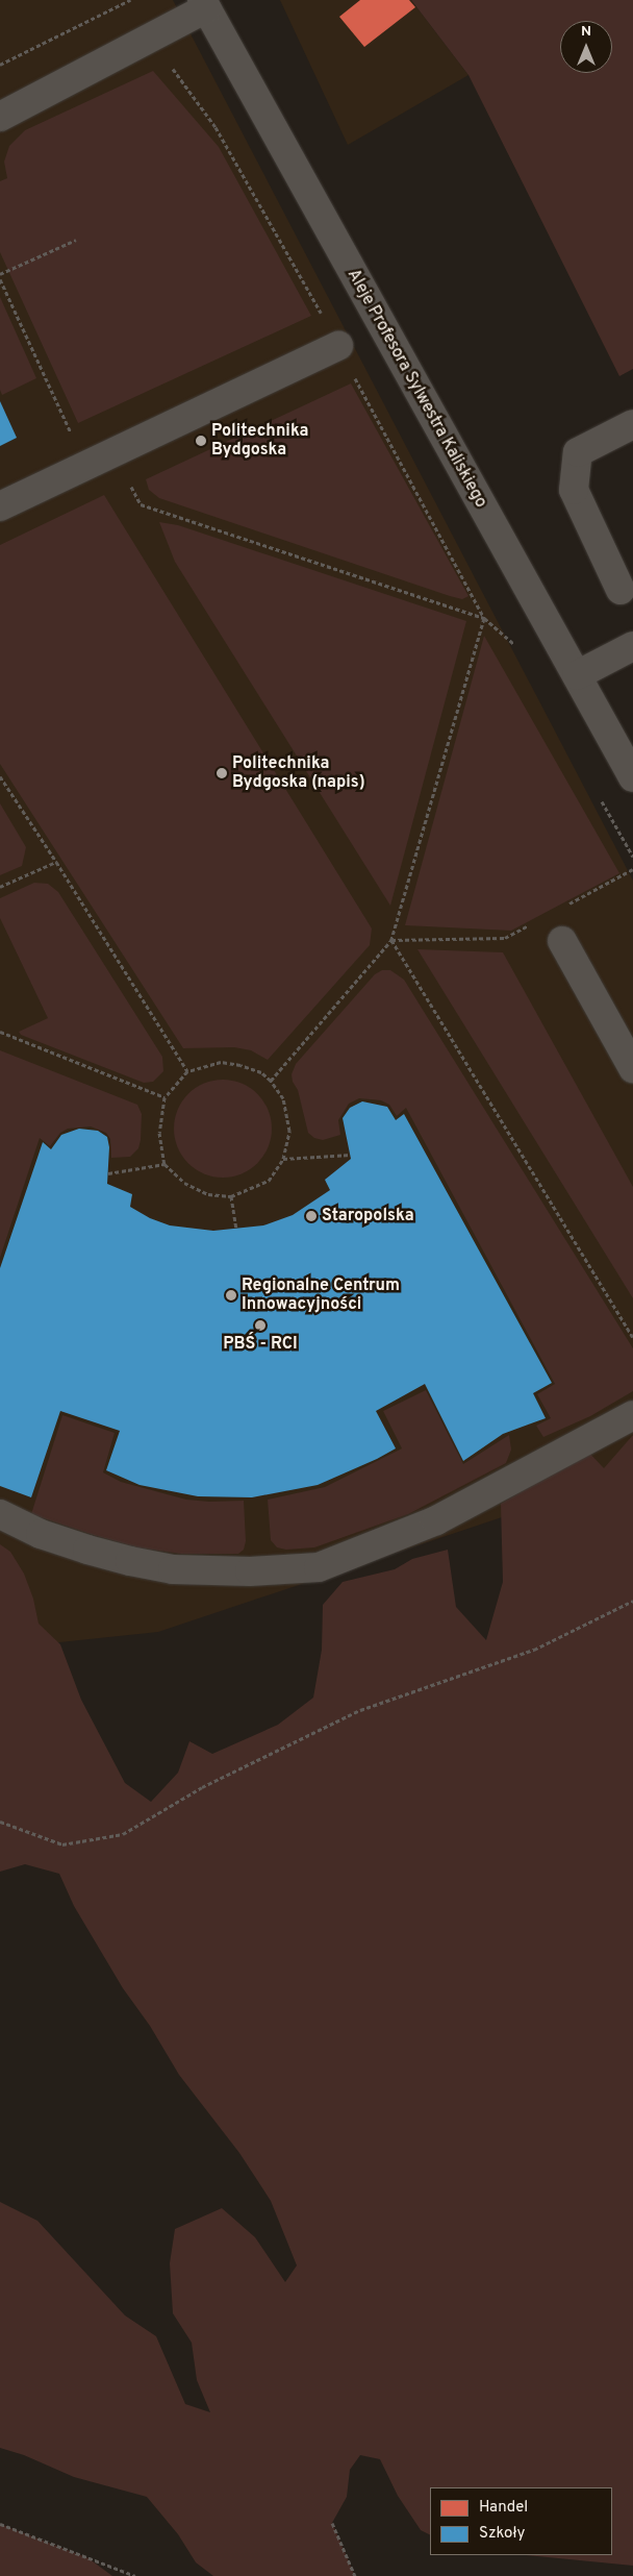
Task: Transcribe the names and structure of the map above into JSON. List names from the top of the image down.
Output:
{
  "streets": {
    "street": ["Aleje Profesora Sylwestra Kaliskiego"]
  },
  "places": [
    "Politechnika Bydgoska",
    "Politechnika Bydgoska (napis)",
    "Staropolska",
    "Regionalne Centrum Innowacyjności",
    "PBŚ - RCI"
  ],
  "legend": ["Handel", "Szkoły"],
  "north": "top"
}
